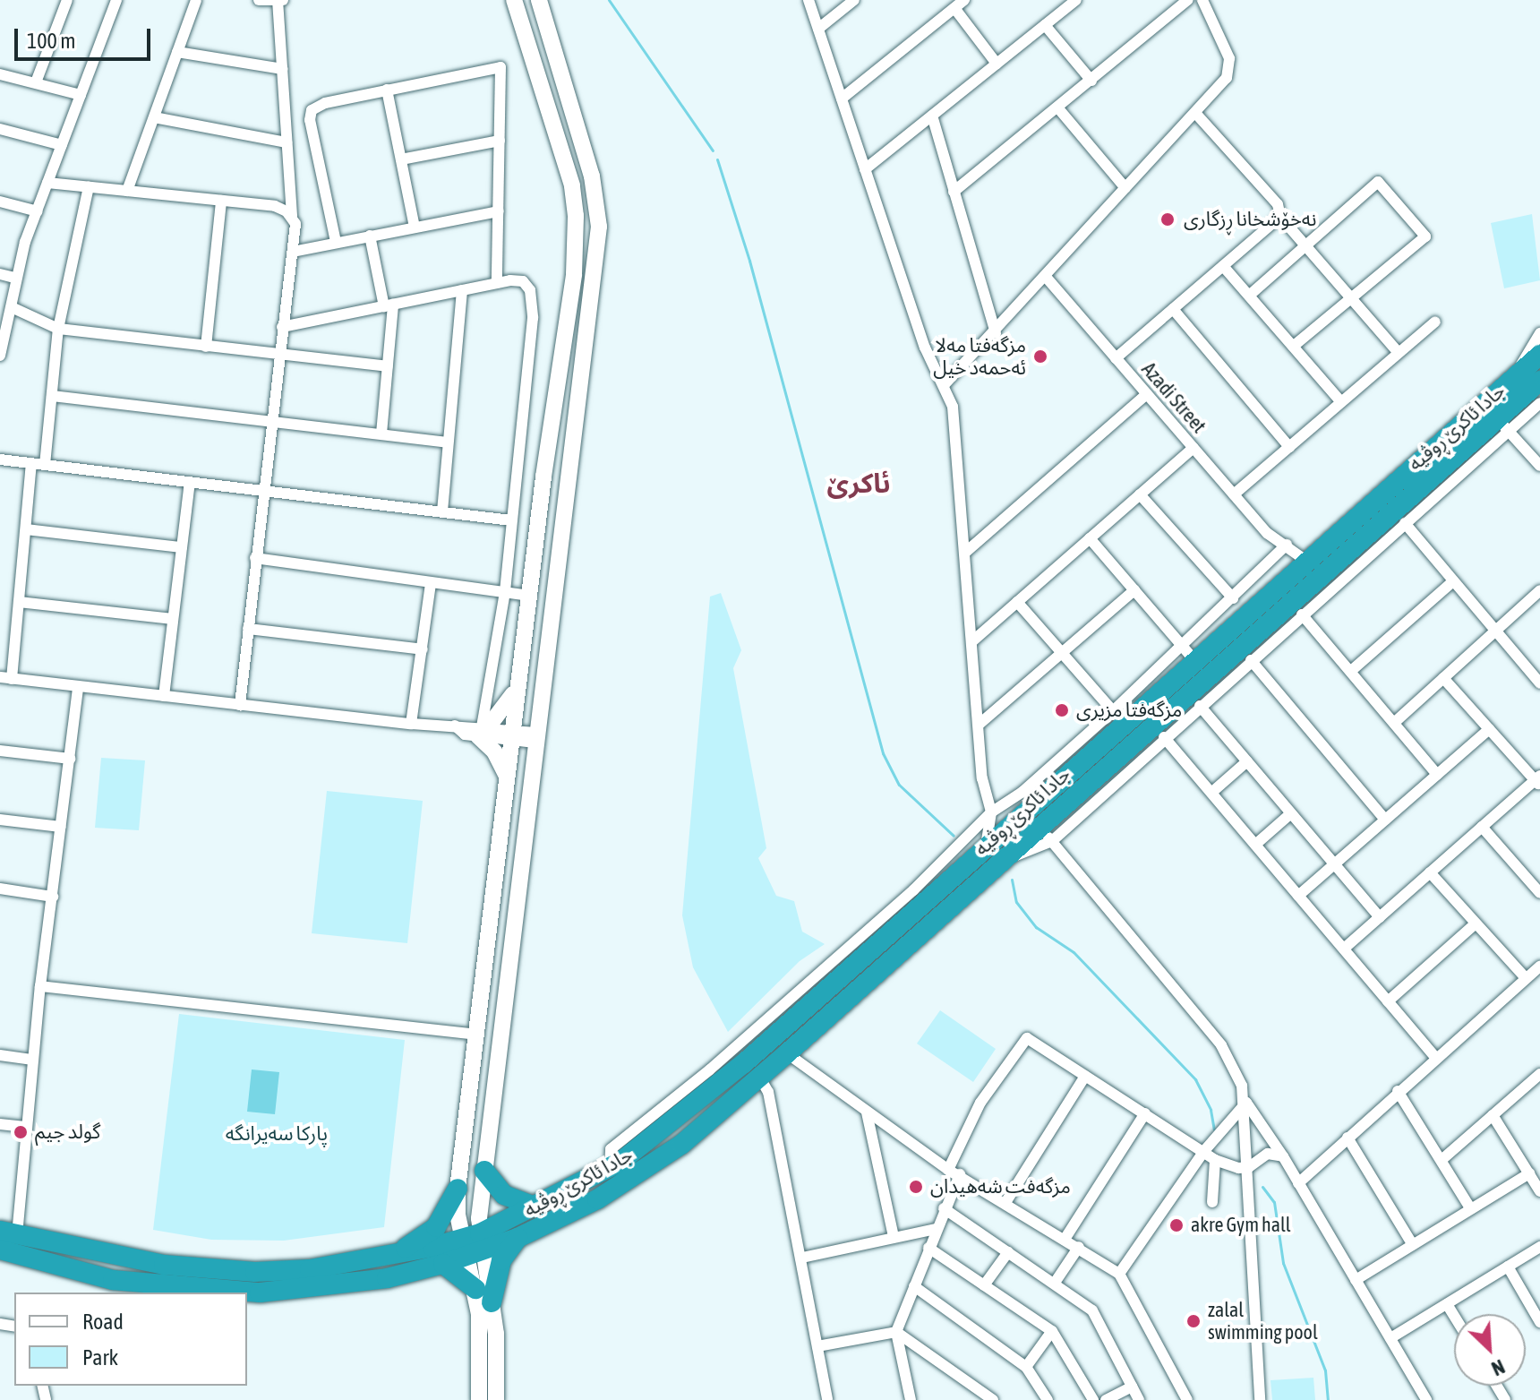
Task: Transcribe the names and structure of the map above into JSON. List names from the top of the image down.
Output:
{
  "streets": {
    "highway": ["جادا ئاکرێ ڕوڤیە"],
    "street": ["Azadi Street"]
  },
  "crossings": [
    ["Azadi Street", "جادا ئاکرێ ڕوڤیە"]
  ],
  "districts": ["ئاکرێ"],
  "parks": ["پارکا سەیرانگه"],
  "places": [
    "نەخۆشخانا ڕزگاری",
    "مزگەفتا مەلا ئەحمەد خیل",
    "مزگەفتا مزیری",
    "گولد جیم",
    "مزگەفت شه‌هيدان",
    "akre Gym hall",
    "zalal swimming pool"
  ],
  "legend": ["Road", "Park"],
  "scale_bar": "100 m",
  "north": "bottom right"
}
